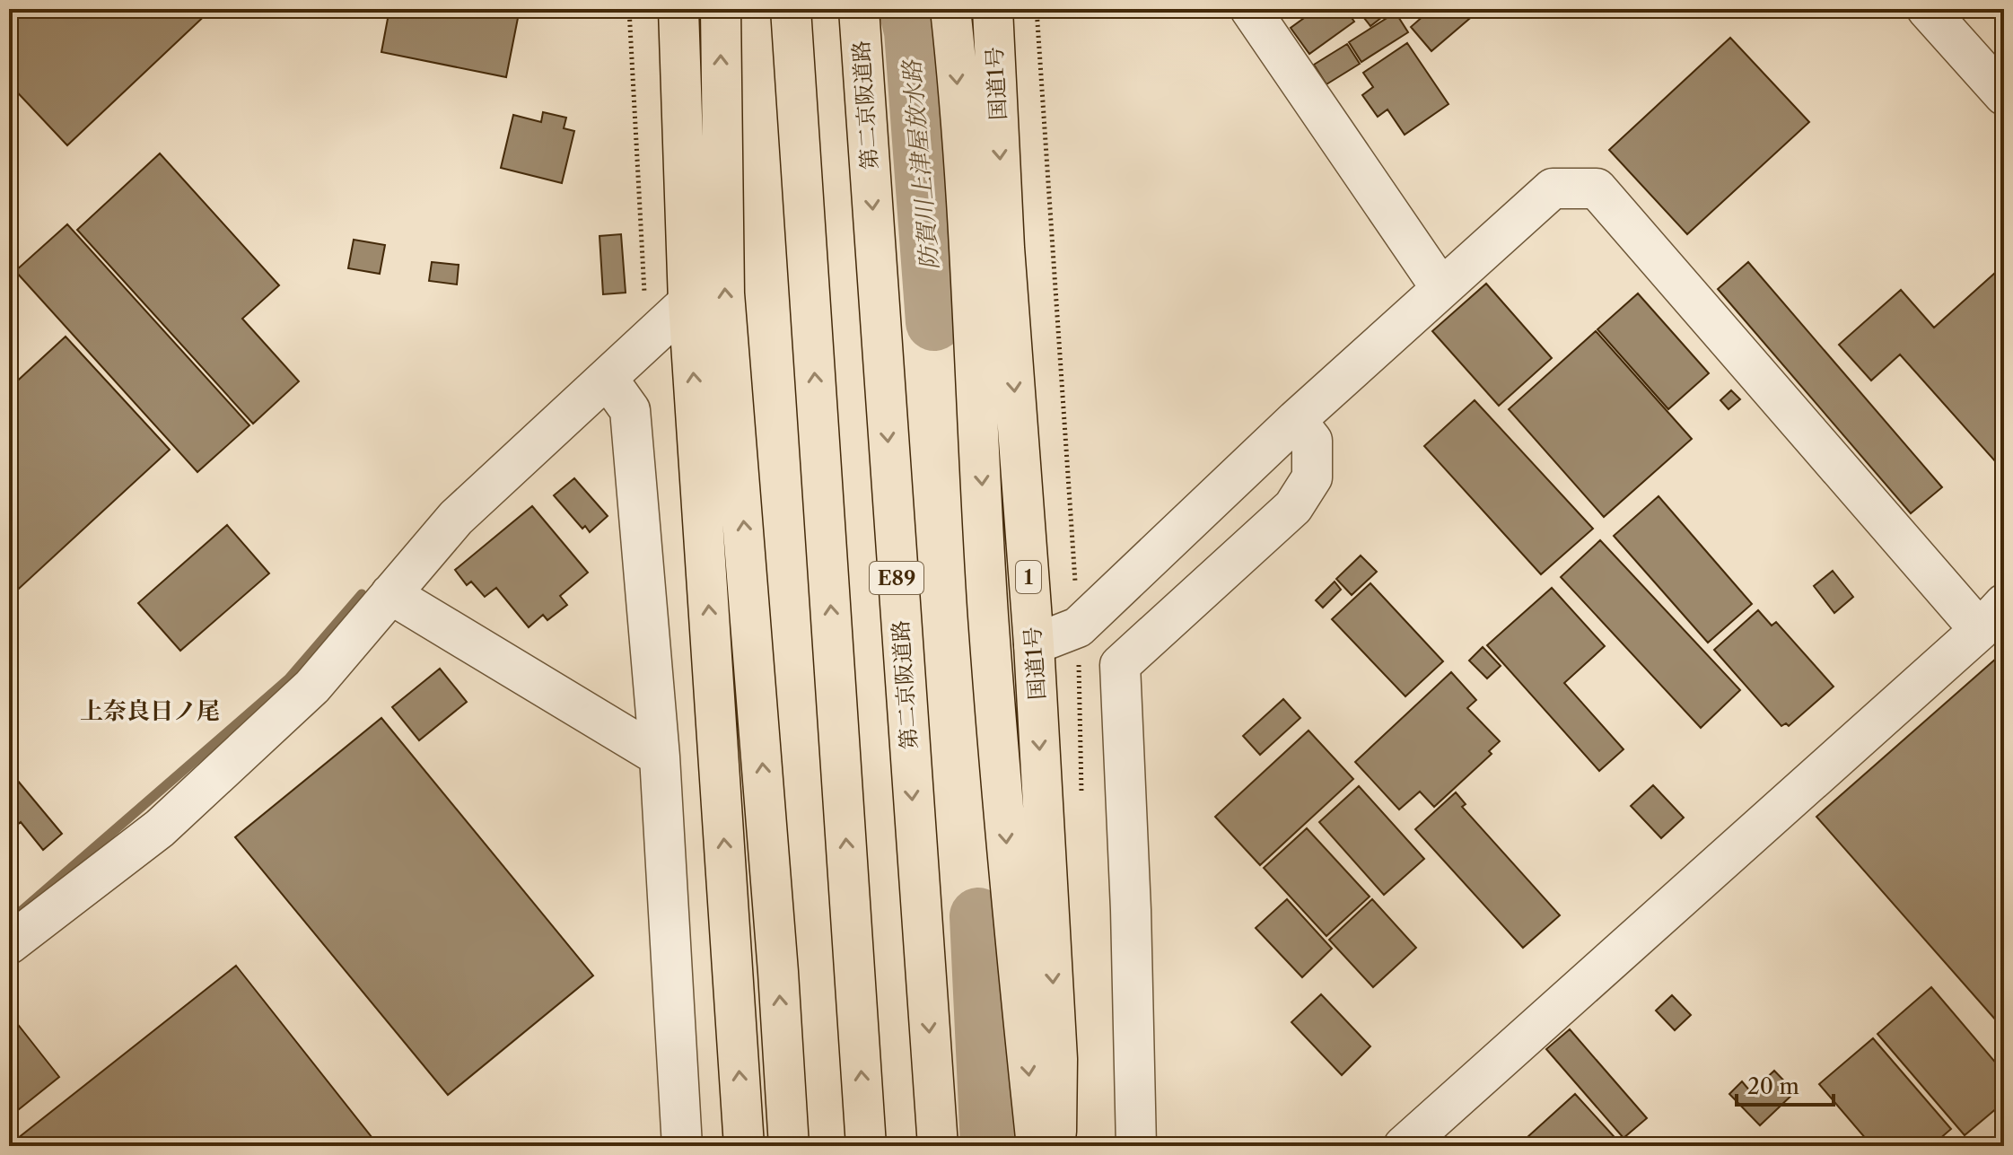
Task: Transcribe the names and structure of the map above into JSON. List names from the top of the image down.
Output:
{
  "streets": {
    "highway": [
      "国道1号",
      "第二京阪道路",
      "1",
      "E89"
    ]
  },
  "districts": ["上奈良日ノ尾"],
  "water": ["防賀川上津屋放水路"],
  "scale_bar": "20 m"
}
